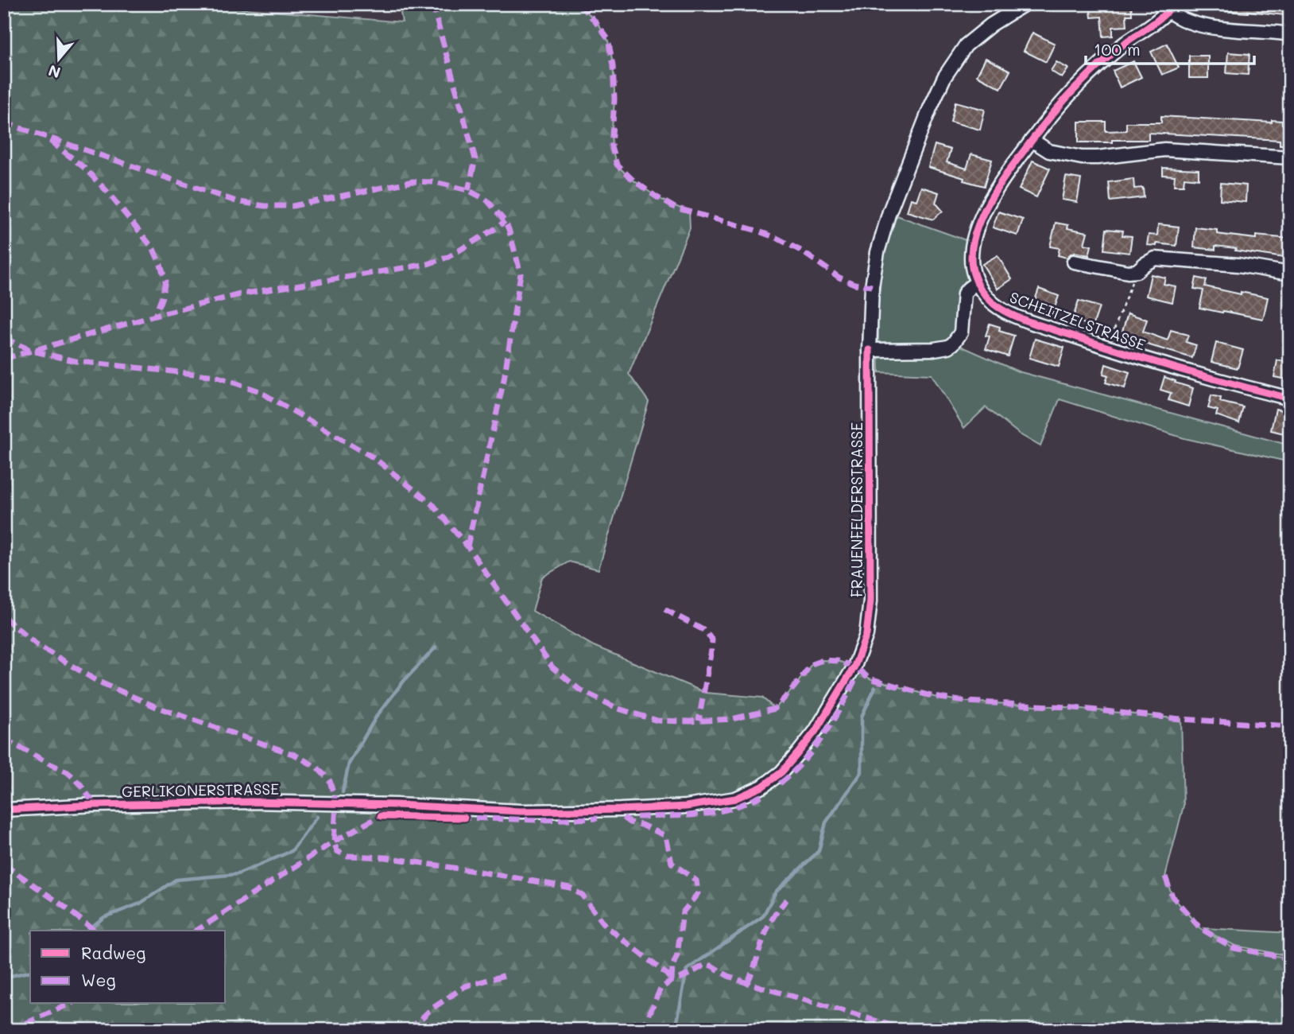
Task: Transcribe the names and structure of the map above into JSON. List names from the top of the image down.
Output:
{
  "streets": {
    "street": ["SCHEITZELSTRASSE", "FRAUENFELDERSTRASSE", "GERLIKONERSTRASSE"]
  },
  "crossings": [
    ["FRAUENFELDERSTRASSE", "GERLIKONERSTRASSE"]
  ],
  "legend": ["Radweg", "Weg"],
  "scale_bar": "100 m",
  "north": "bottom"
}
